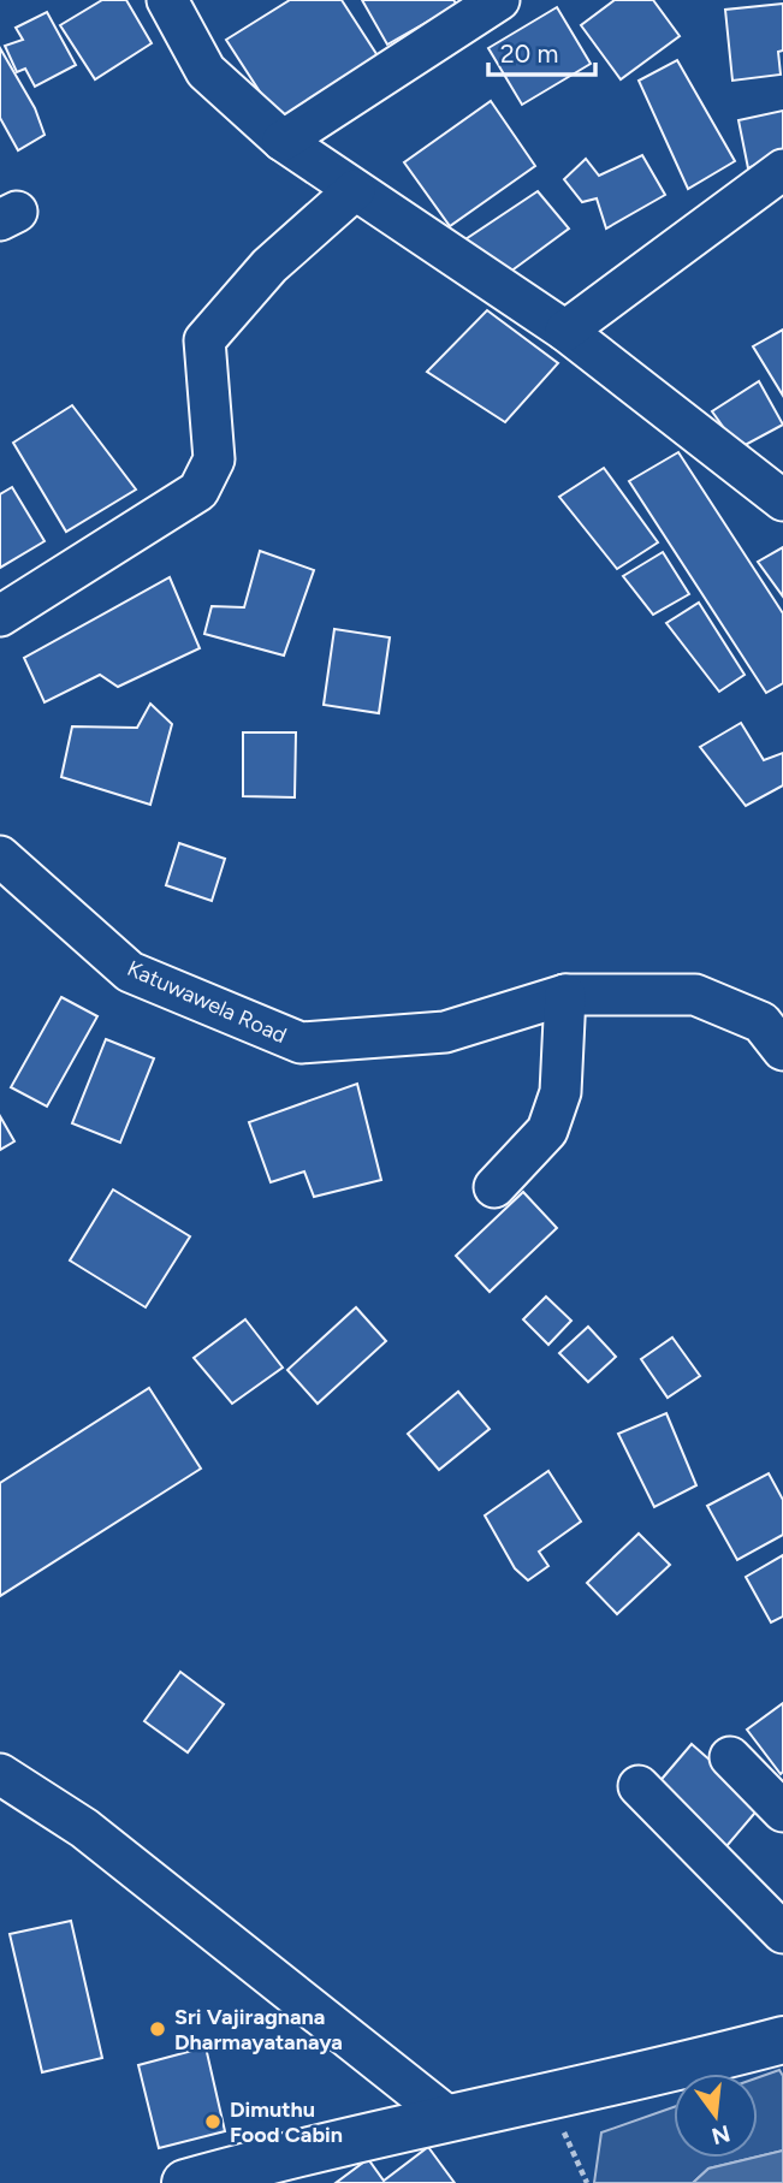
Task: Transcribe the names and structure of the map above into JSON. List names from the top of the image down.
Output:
{
  "streets": {
    "street": ["Katuwawela Road"]
  },
  "places": ["Sri Vajiragnana Dharmayatanaya", "Dimuthu Food Cabin"],
  "scale_bar": "20 m",
  "north": "bottom"
}
